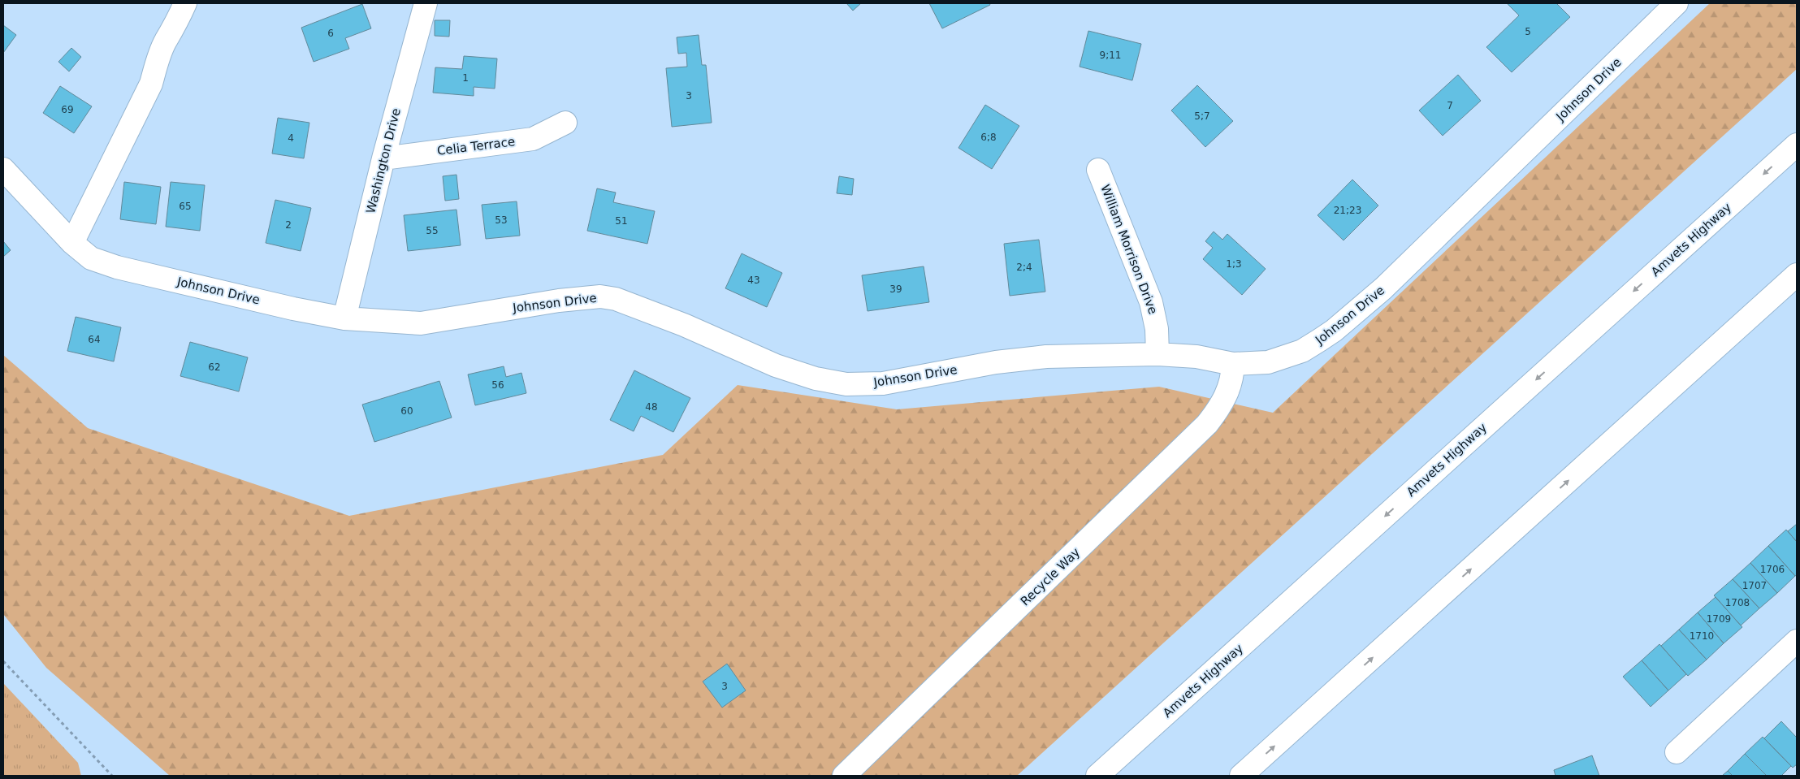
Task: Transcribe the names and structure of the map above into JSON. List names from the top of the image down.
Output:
{
  "streets": {
    "main road": [
      "Johnson Drive",
      "Celia Terrace",
      "Washington Drive",
      "Amvets Highway",
      "William Morrison Drive",
      "Recycle Way"
    ]
  },
  "crossings": [
    ["Johnson Drive", "Washington Drive"],
    ["Johnson Drive", "William Morrison Drive"],
    ["Johnson Drive", "Recycle Way"],
    ["Celia Terrace", "Washington Drive"]
  ],
  "house_numbers": [
    "5",
    "6",
    "9;11",
    "1",
    "3",
    "7",
    "69",
    "5;7",
    "6;8",
    "4",
    "65",
    "21;23",
    "53",
    "51",
    "2",
    "55",
    "1;3",
    "2;4",
    "43",
    "39",
    "64",
    "62",
    "56",
    "48",
    "60",
    "1706",
    "1707",
    "1708",
    "1709",
    "1710",
    "3"
  ]
}
